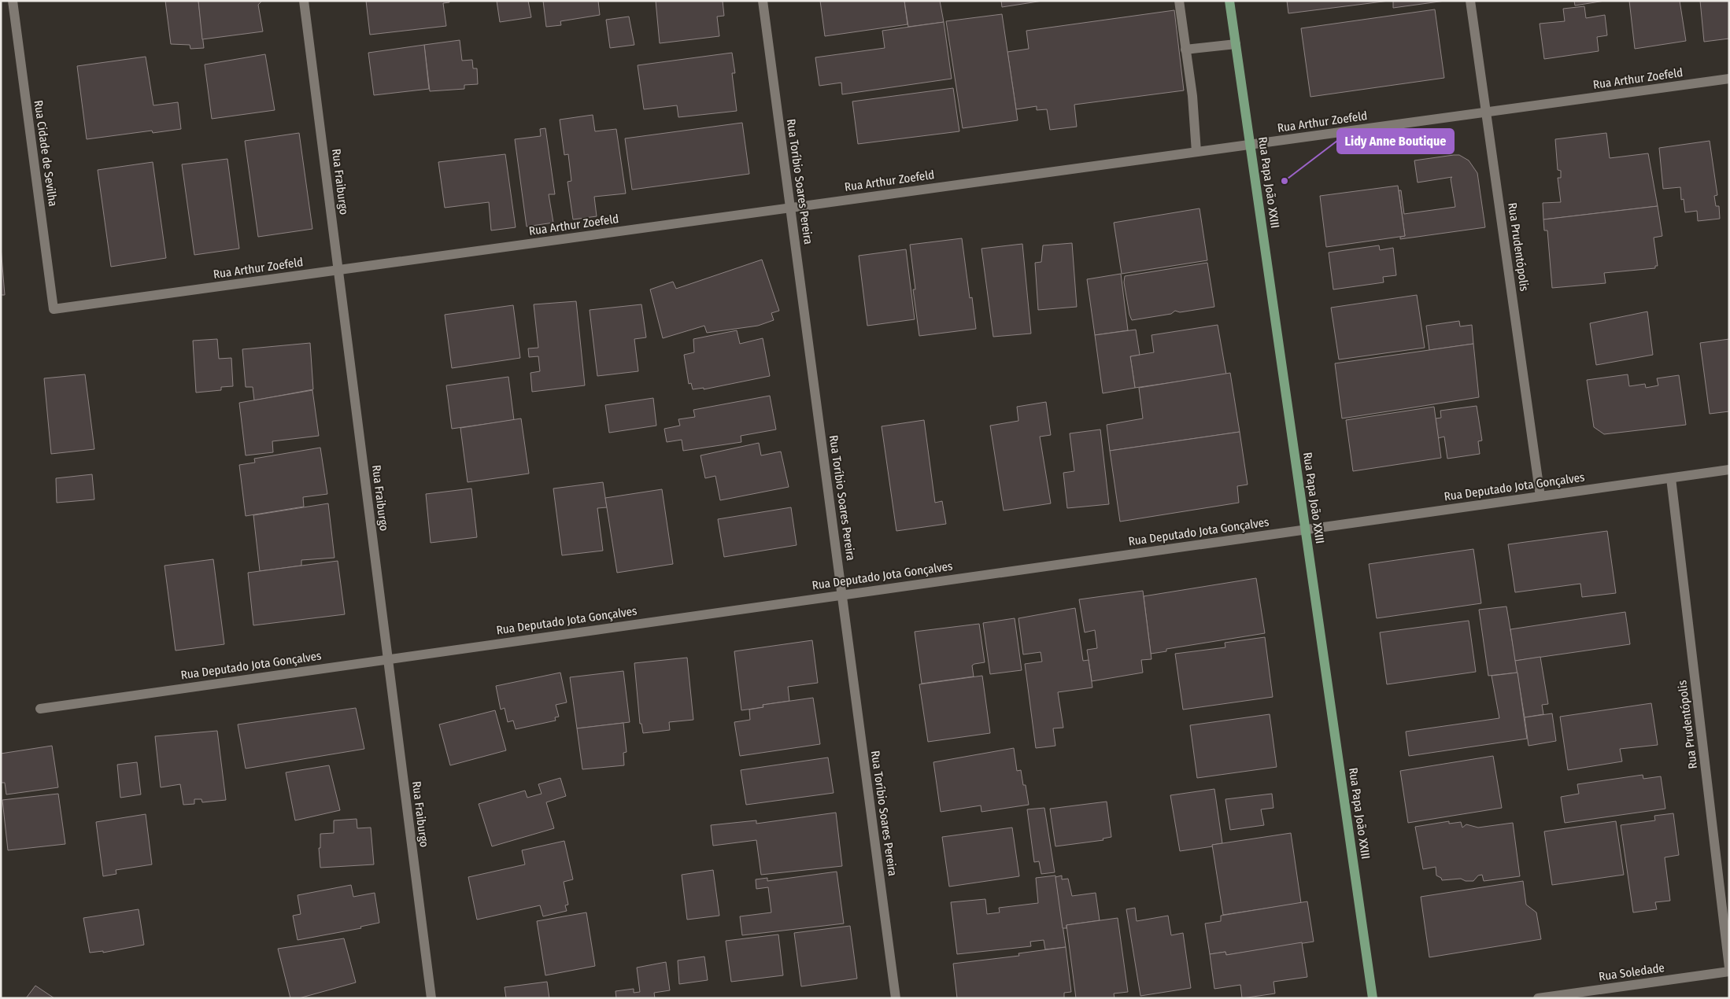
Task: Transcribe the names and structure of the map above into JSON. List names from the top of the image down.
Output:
{
  "streets": {
    "main road": ["Rua Papa João XXIII"],
    "street": [
      "Rua Arthur Zoefeld",
      "Rua Cidade de Sevilha",
      "Rua Fraiburgo",
      "Rua Toríbio Soares Pereira",
      "Rua Prudentópolis",
      "Rua Deputado Jota Gonçalves",
      "Rua Soledade"
    ]
  },
  "crossings": [
    ["Rua Arthur Zoefeld", "Rua Cidade de Sevilha"],
    ["Rua Arthur Zoefeld", "Rua Fraiburgo"],
    ["Rua Arthur Zoefeld", "Rua Toríbio Soares Pereira"],
    ["Rua Arthur Zoefeld", "Rua Papa João XXIII"],
    ["Rua Arthur Zoefeld", "Rua Prudentópolis"],
    ["Rua Fraiburgo", "Rua Deputado Jota Gonçalves"],
    ["Rua Toríbio Soares Pereira", "Rua Deputado Jota Gonçalves"],
    ["Rua Papa João XXIII", "Rua Deputado Jota Gonçalves"],
    ["Rua Prudentópolis", "Rua Deputado Jota Gonçalves"]
  ],
  "places": ["Lidy Anne Boutique"]
}
